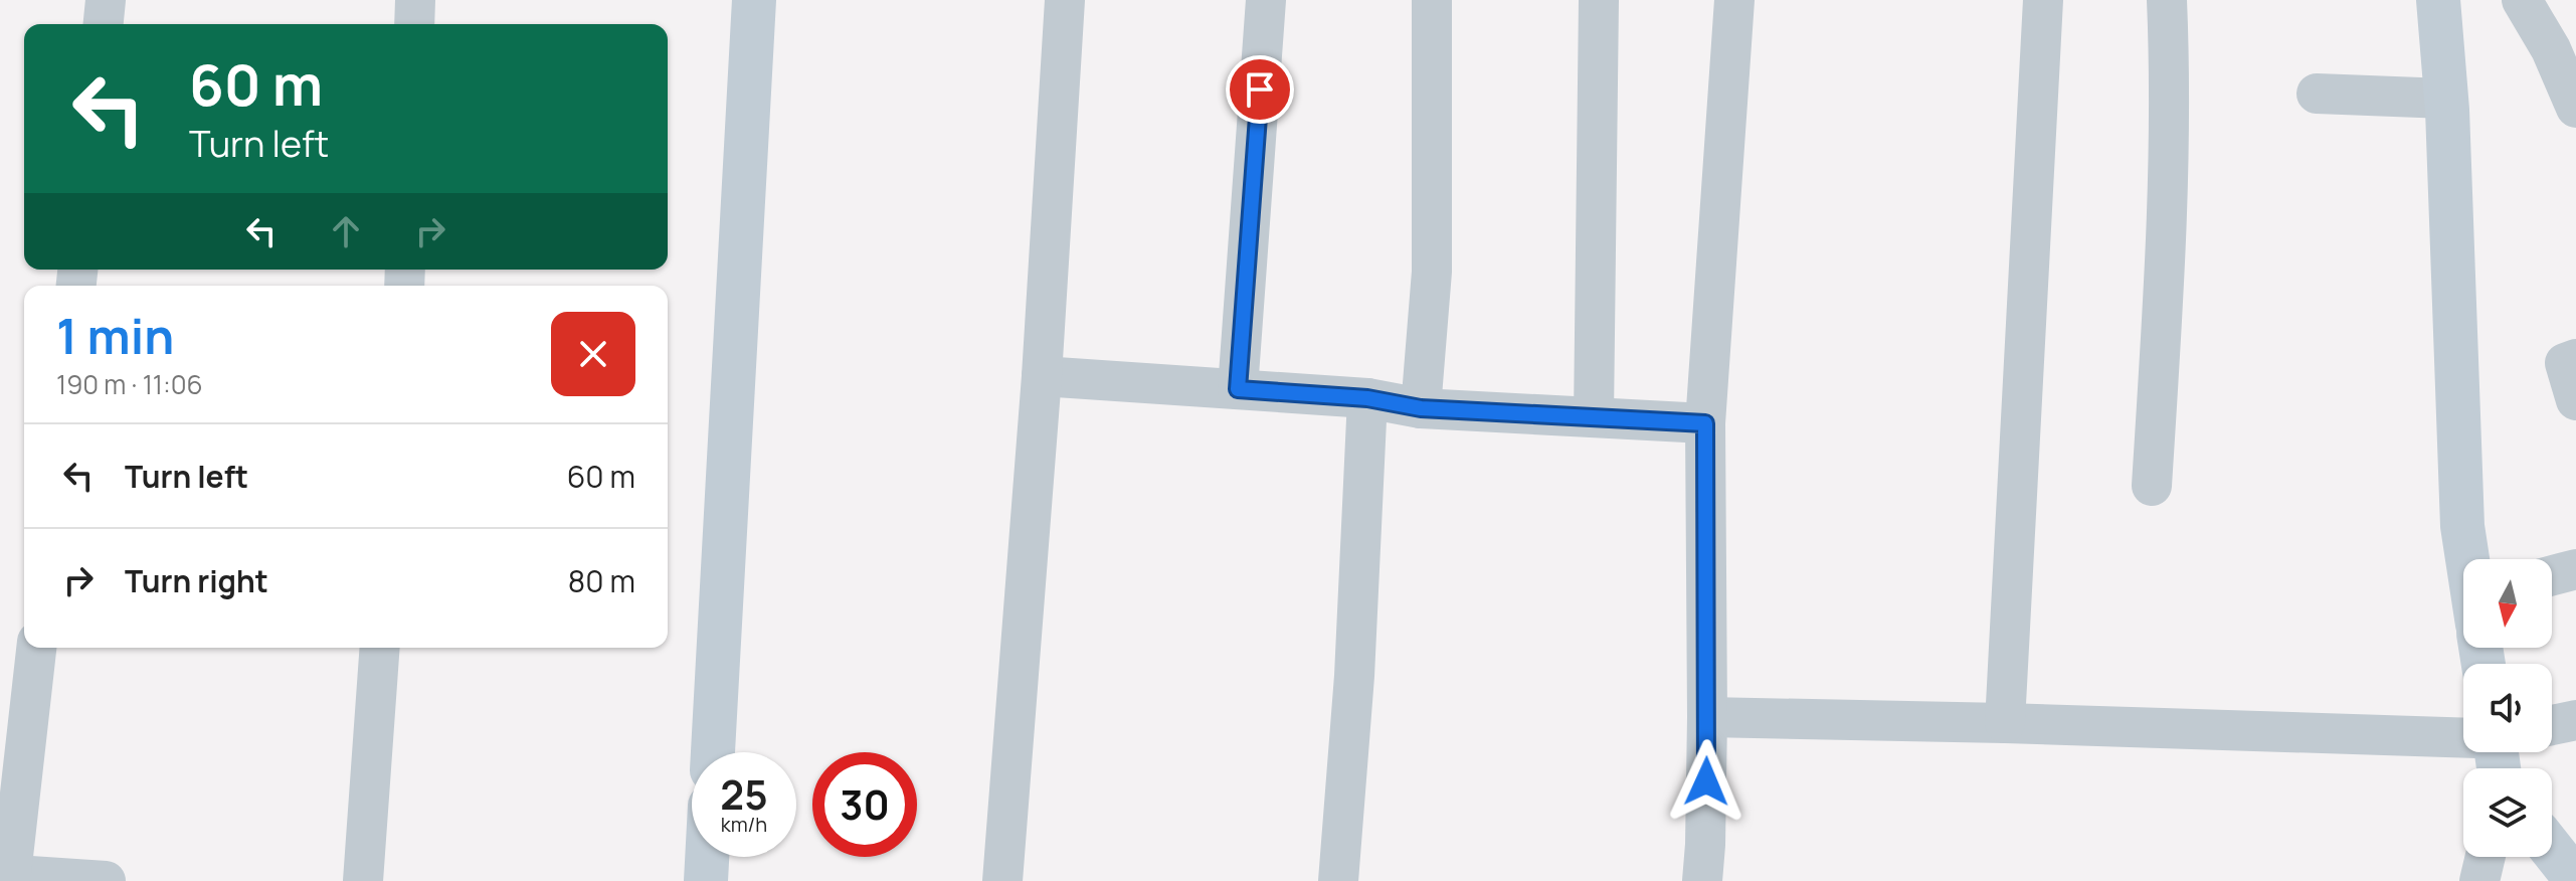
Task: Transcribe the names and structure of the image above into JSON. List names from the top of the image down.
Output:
{
  "north": "bottom",
  "page": {
    "turn": ["60 m", "Turn left"],
    "heading": ["1 min", "190 m · 11:06"],
    "list": [
      {
        "name": "Turn left",
        "value": "60 m"
      },
      {
        "name": "Turn right",
        "value": "80 m"
      }
    ],
    "speed": "25 km/h",
    "limit": "30"
  }
}
